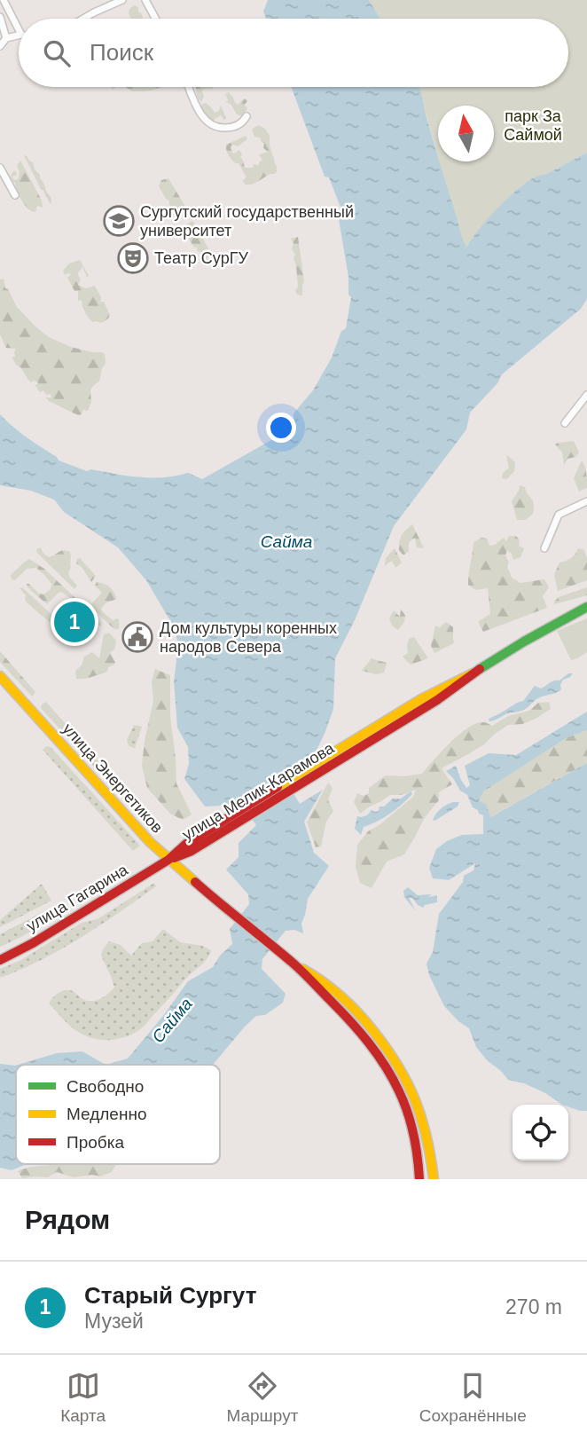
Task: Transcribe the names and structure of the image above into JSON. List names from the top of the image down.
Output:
{
  "streets": {
    "main road": ["улица Энергетиков", "улица Мелик-Карамова", "улица Гагарина"]
  },
  "crossings": [
    ["улица Энергетиков", "улица Мелик-Карамова"],
    ["улица Энергетиков", "улица Гагарина"],
    ["улица Мелик-Карамова", "улица Гагарина"]
  ],
  "water": ["Сайма"],
  "parks": ["парк За Саймой"],
  "places": {
    "school or university": ["Сургутский государственный университет"],
    "theatre": ["Театр СурГУ"],
    "public building": ["Дом культуры коренных народов Севера"]
  },
  "legend": ["Свободно", "Медленно", "Пробка"],
  "north": "top",
  "page": {
    "search": "Поиск",
    "pins": "1",
    "heading": "Рядом",
    "list": [
      {
        "mark": "1",
        "name": "Старый Сургут",
        "note": "Музей",
        "value": "270 m"
      }
    ],
    "nav": ["Карта", "Маршрут", "Сохранённые"]
  }
}
